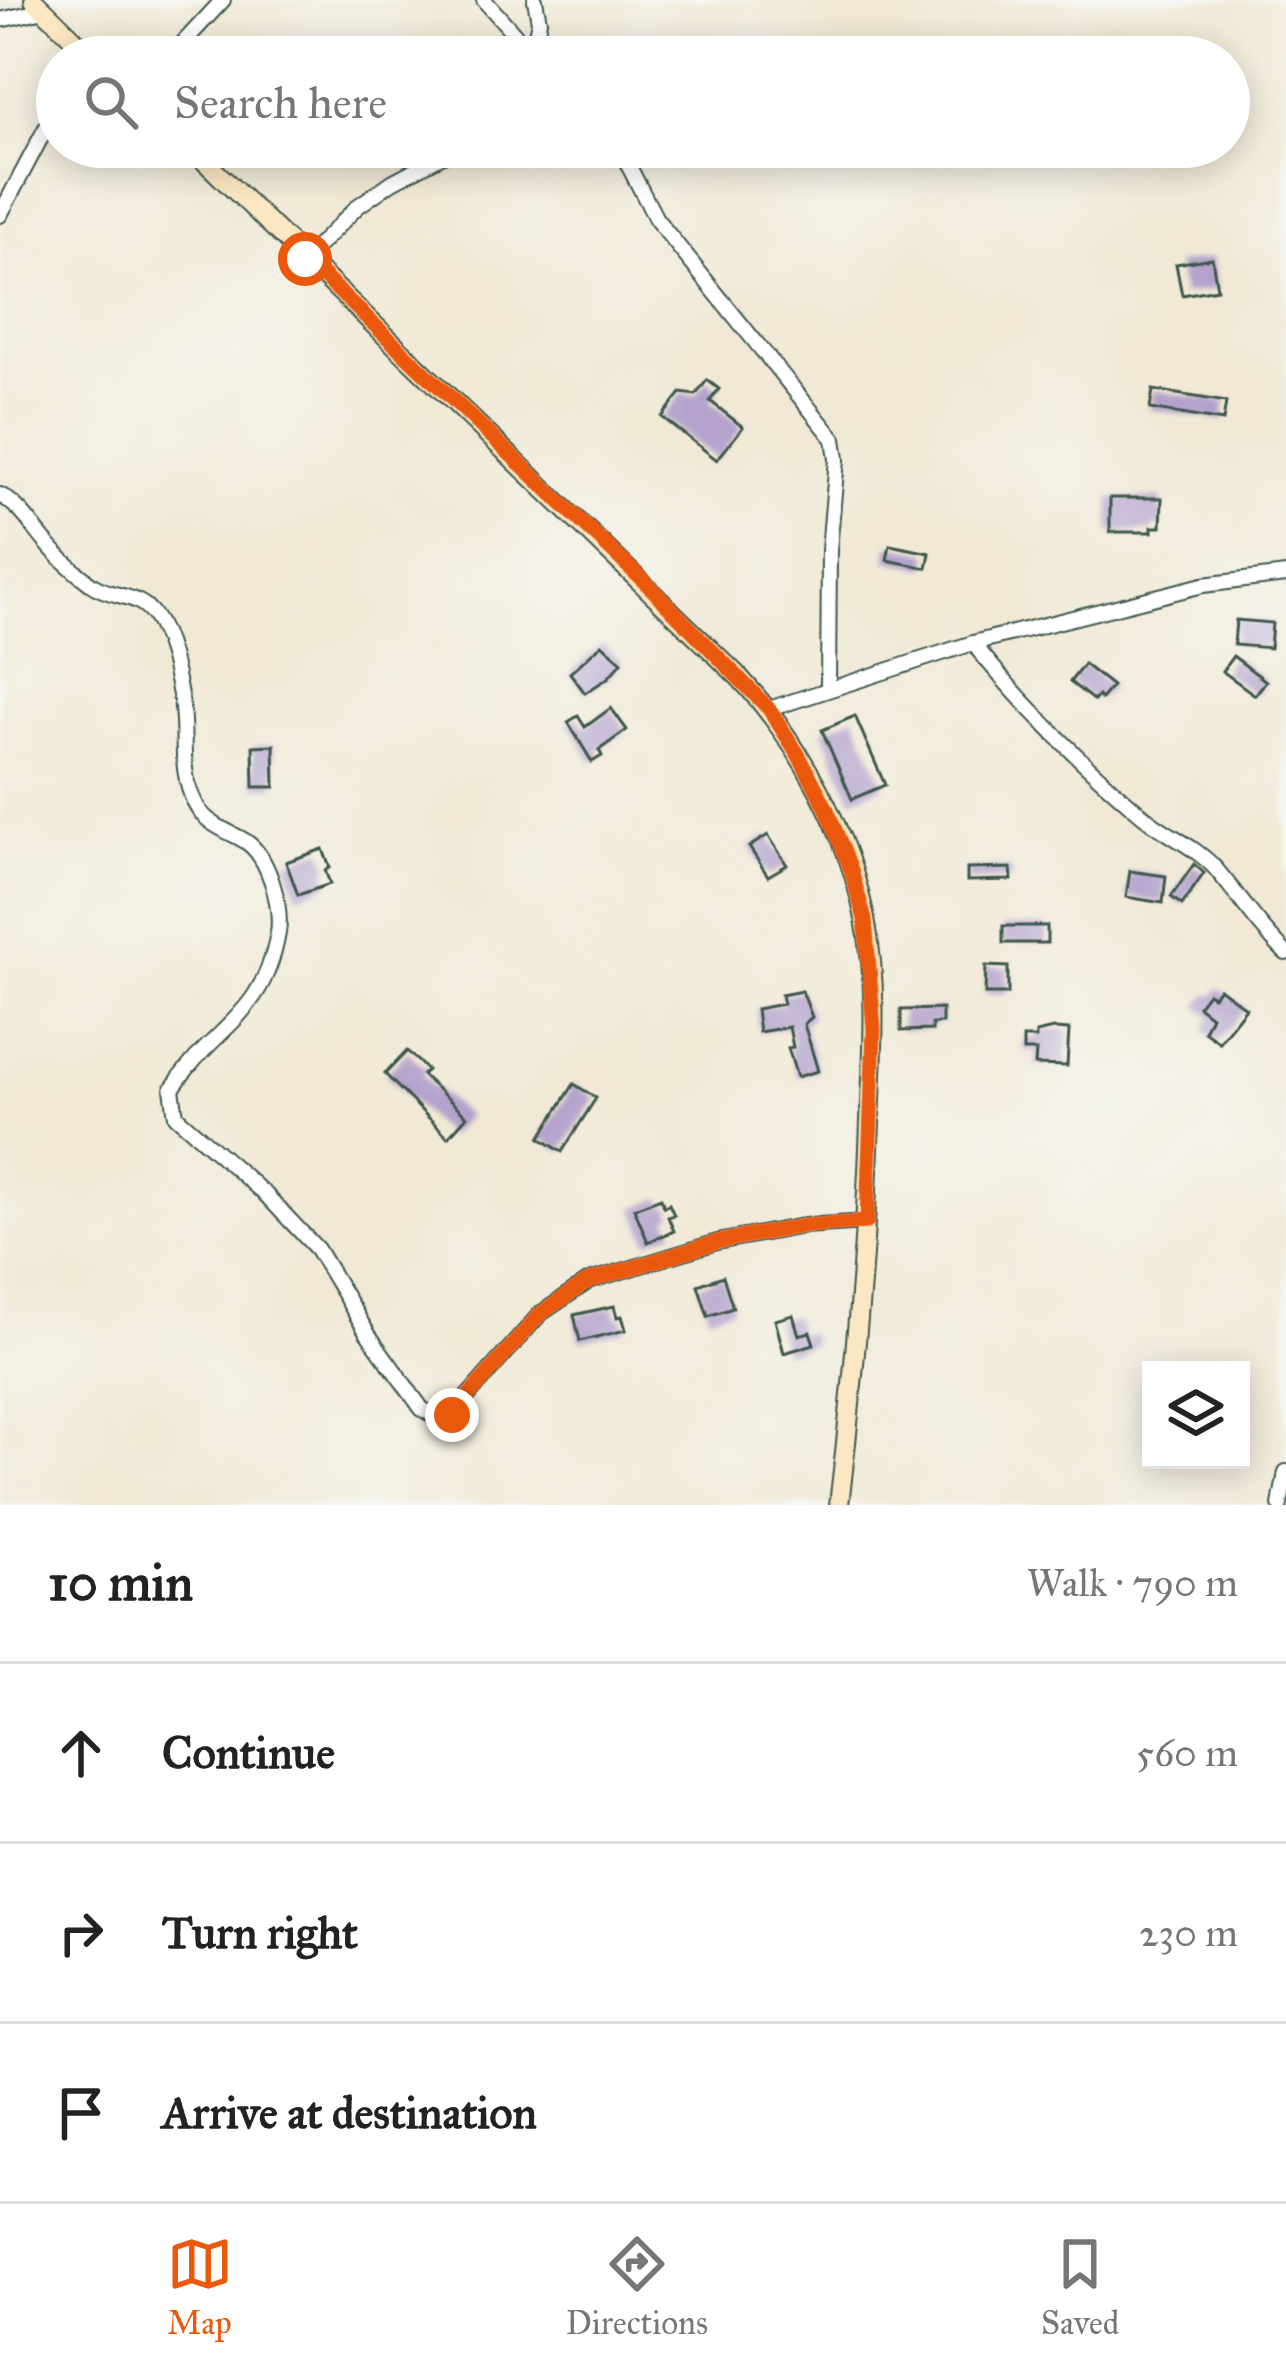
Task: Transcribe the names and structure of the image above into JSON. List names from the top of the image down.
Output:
{
  "page": {
    "search": "Search here",
    "heading": ["10 min", "Walk · 790 m"],
    "list": [
      ["Continue", "560 m"],
      ["Turn right", "230 m"],
      "Arrive at destination"
    ],
    "nav": ["Map", "Directions", "Saved"]
  }
}
